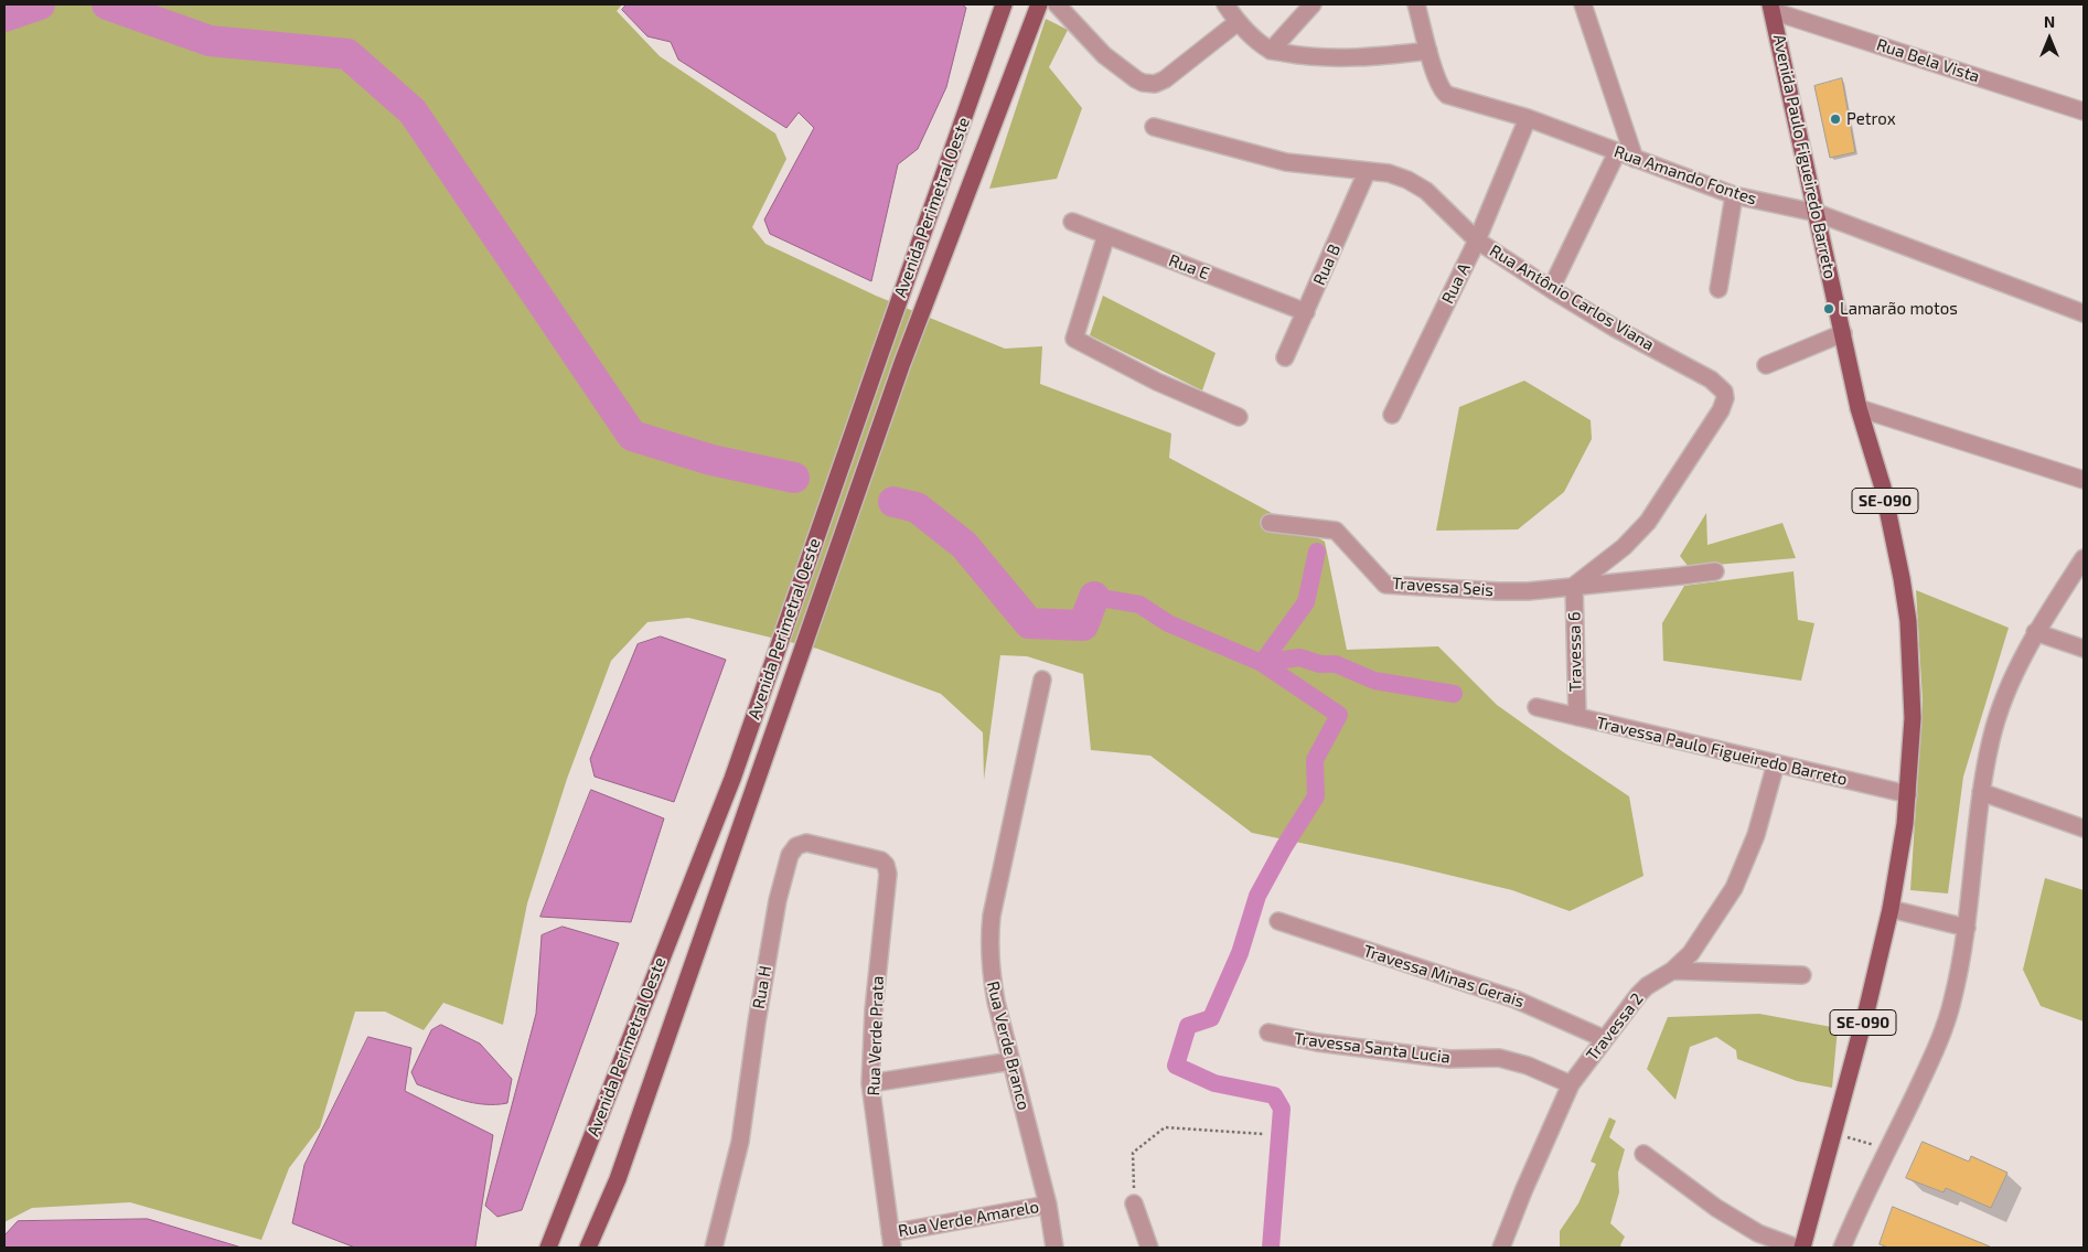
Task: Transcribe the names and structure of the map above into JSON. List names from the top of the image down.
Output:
{
  "streets": {
    "main road": ["Avenida Paulo Figueiredo Barreto", "Avenida Perimetral Oeste", "SE-090"],
    "street": [
      "Rua Bela Vista",
      "Rua Amando Fontes",
      "Rua B",
      "Rua E",
      "Rua A",
      "Rua Antônio Carlos Viana",
      "Travessa Seis",
      "Travessa 6",
      "Travessa Paulo Figueiredo Barreto",
      "Travessa Minas Gerais",
      "Rua H",
      "Travessa 2",
      "Rua Verde Prata",
      "Rua Verde Branco",
      "Travessa Santa Lucia",
      "Rua Verde Amarelo"
    ]
  },
  "crossings": [
    ["Rua Bela Vista", "Avenida Paulo Figueiredo Barreto"],
    ["Avenida Paulo Figueiredo Barreto", "Rua Amando Fontes"],
    ["Avenida Paulo Figueiredo Barreto", "Travessa Paulo Figueiredo Barreto"],
    ["Rua Amando Fontes", "Rua A"],
    ["Rua B", "Rua E"],
    ["Rua B", "Rua Antônio Carlos Viana"],
    ["Rua A", "Rua Antônio Carlos Viana"],
    ["Rua Antônio Carlos Viana", "Travessa Seis"],
    ["Rua Antônio Carlos Viana", "Travessa 6"],
    ["Travessa Seis", "Travessa 6"],
    ["Travessa 6", "Travessa Paulo Figueiredo Barreto"],
    ["Travessa Paulo Figueiredo Barreto", "Travessa 2"],
    ["Travessa Minas Gerais", "Travessa 2"],
    ["Rua H", "Rua Verde Prata"],
    ["Travessa 2", "Travessa Santa Lucia"],
    ["Rua Verde Prata", "Rua Verde Amarelo"],
    ["Rua Verde Branco", "Rua Verde Amarelo"]
  ],
  "places": ["Petrox", "Lamarão motos"],
  "north": "top"
}
